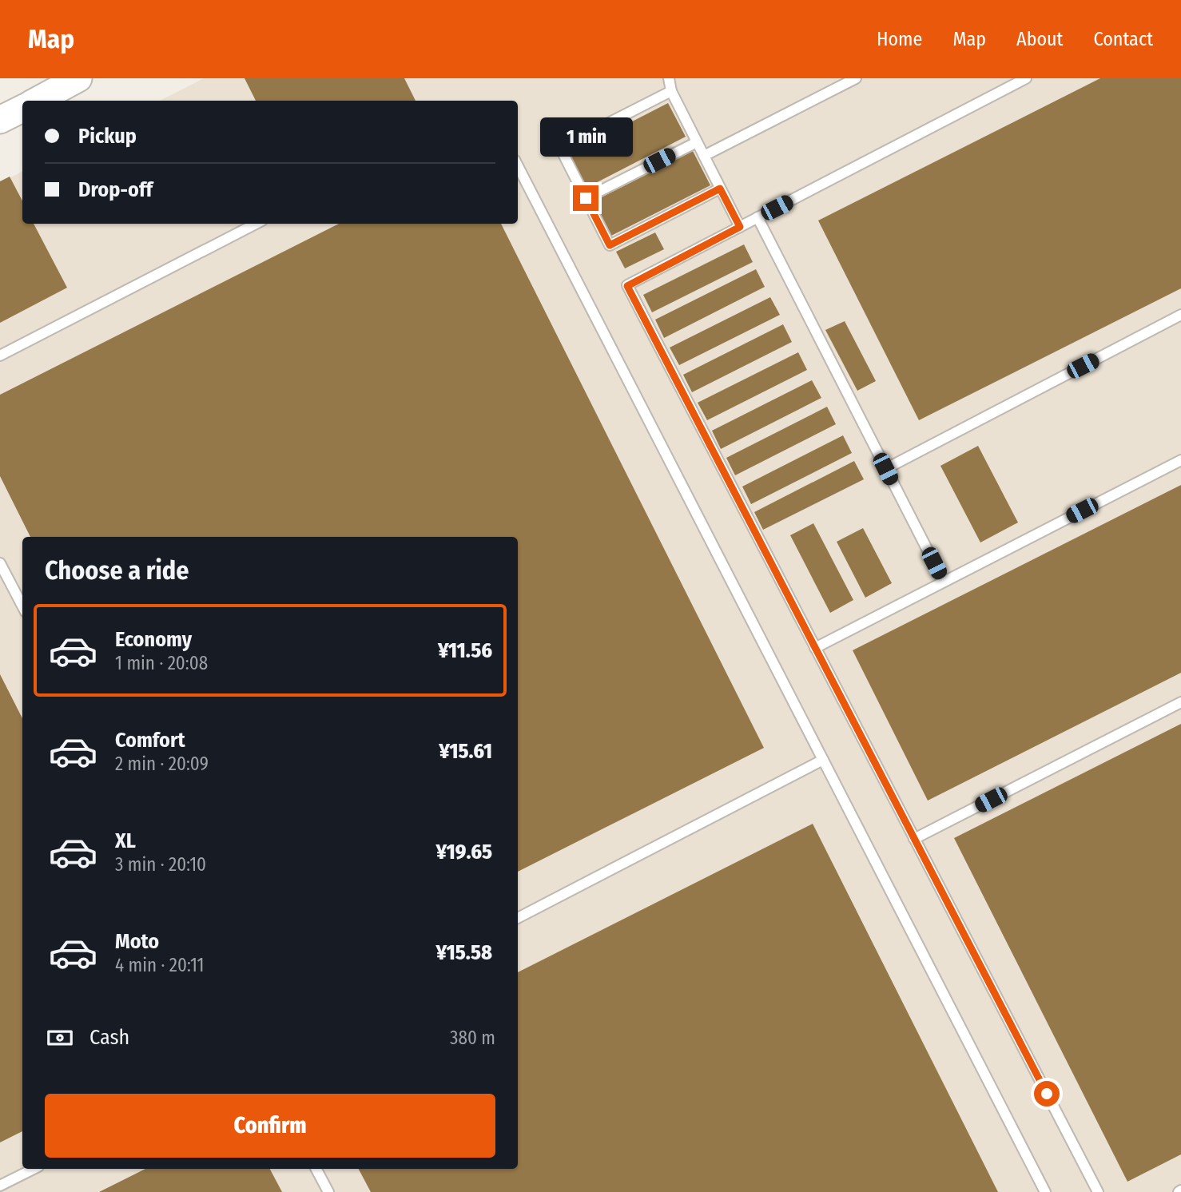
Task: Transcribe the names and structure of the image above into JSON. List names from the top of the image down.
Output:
{
  "page": {
    "header": "Map",
    "nav": [
      "Home",
      "Map",
      "About",
      "Contact"
    ],
    "banner": ["Pickup", "Drop-off"],
    "bubble": "1 min",
    "heading": "Choose a ride",
    "list": [
      {
        "name": "Economy",
        "note": "1 min · 20:08",
        "value": "¥11.56"
      },
      {
        "name": "Comfort",
        "note": "2 min · 20:09",
        "value": "¥15.61"
      },
      {
        "name": "XL",
        "note": "3 min · 20:10",
        "value": "¥19.65"
      },
      {
        "name": "Moto",
        "note": "4 min · 20:11",
        "value": "¥15.58"
      }
    ],
    "pay": ["Cash", "380 m"],
    "buttons": "Confirm"
  }
}
